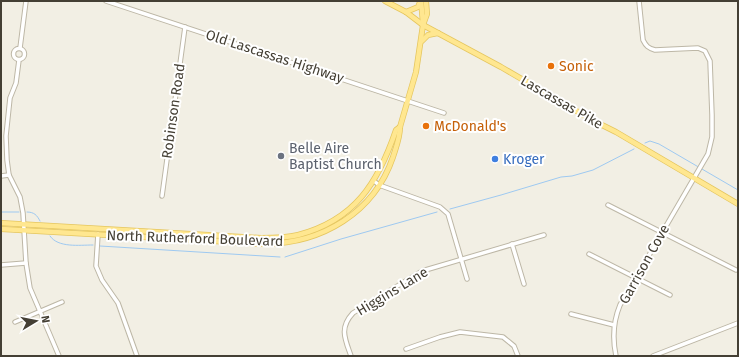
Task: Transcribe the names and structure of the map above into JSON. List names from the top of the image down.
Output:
{
  "streets": {
    "main road": ["Lascassas Pike", "North Rutherford Boulevard"],
    "street": [
      "Old Lascassas Highway",
      "Robinson Road",
      "Garrison Cove",
      "Higgins Lane"
    ]
  },
  "crossings": [
    ["Old Lascassas Highway", "Robinson Road"],
    ["Old Lascassas Highway", "North Rutherford Boulevard"],
    ["Lascassas Pike", "North Rutherford Boulevard"],
    ["Lascassas Pike", "Garrison Cove"]
  ],
  "places": [
    "Sonic",
    "McDonald's",
    "Belle Aire Baptist Church",
    "Kroger"
  ],
  "north": "right"
}
